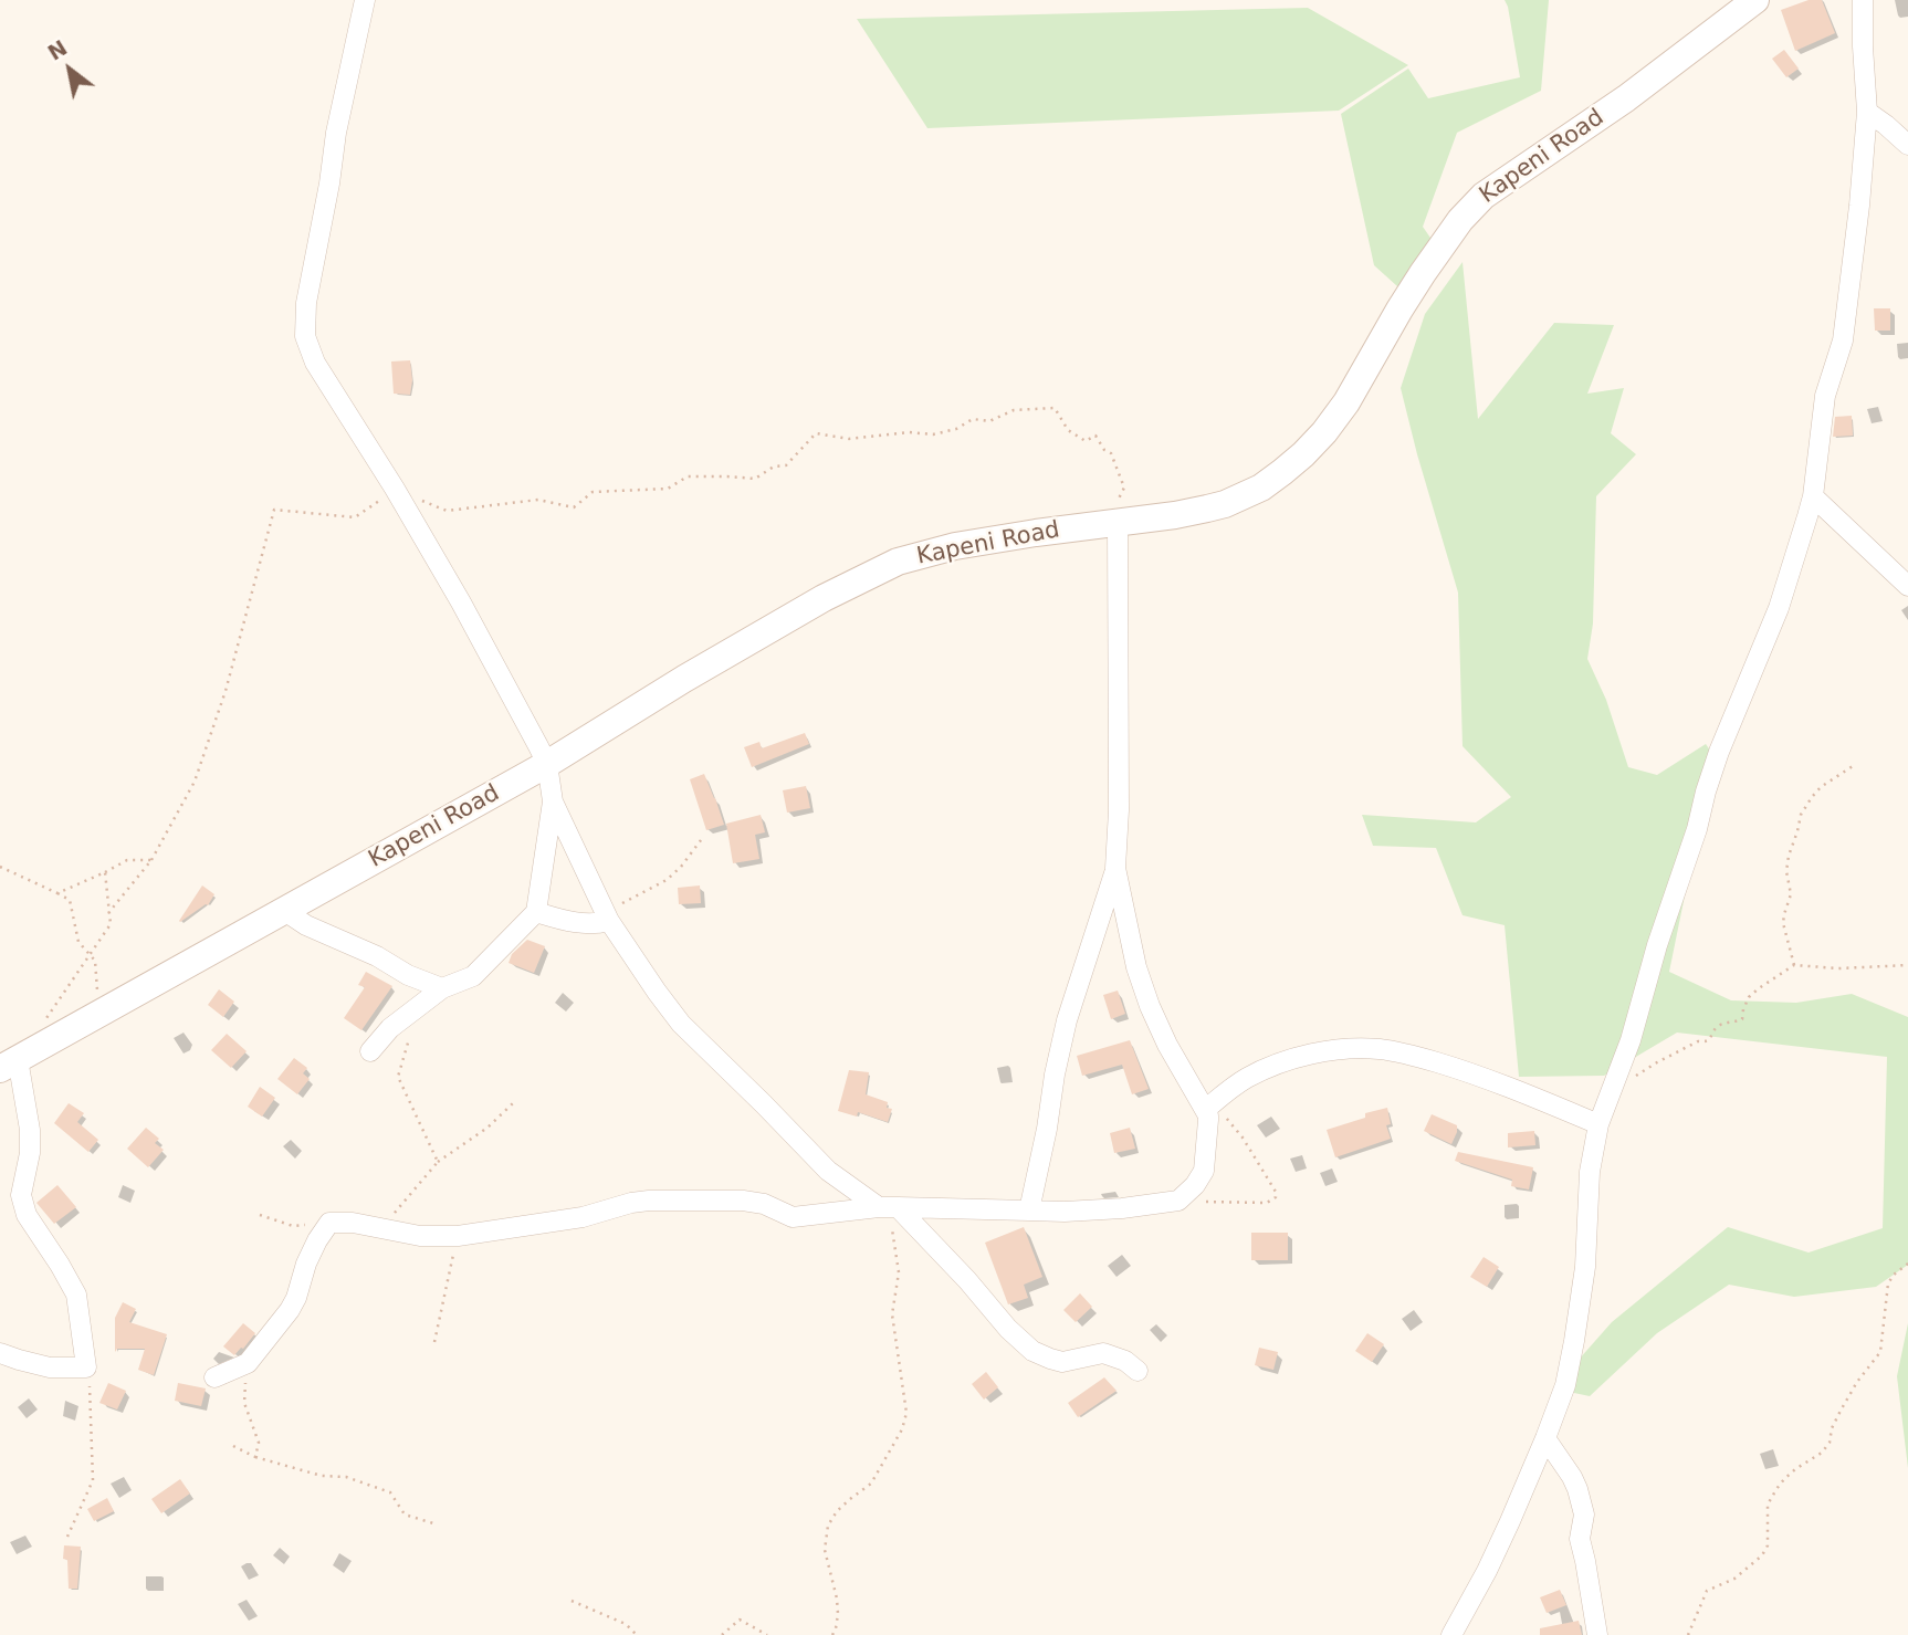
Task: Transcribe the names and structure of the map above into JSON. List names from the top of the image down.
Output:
{
  "streets": {
    "main road": ["Kapeni Road"]
  },
  "north": "top left"
}
